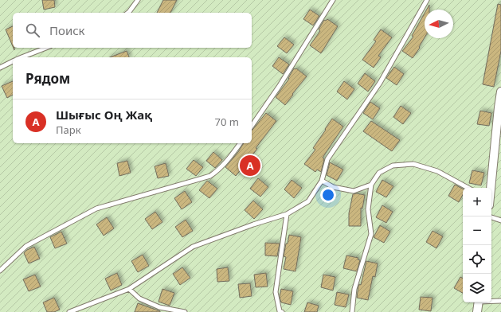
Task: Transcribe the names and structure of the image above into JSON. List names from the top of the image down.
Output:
{
  "north": "left",
  "page": {
    "search": "Поиск",
    "heading": "Рядом",
    "list": [
      {
        "mark": "A",
        "name": "Шығыс Оң Жақ",
        "note": "Парк",
        "value": "70 m"
      }
    ],
    "pins": "A",
    "map_buttons": ["+", "−"]
  }
}
